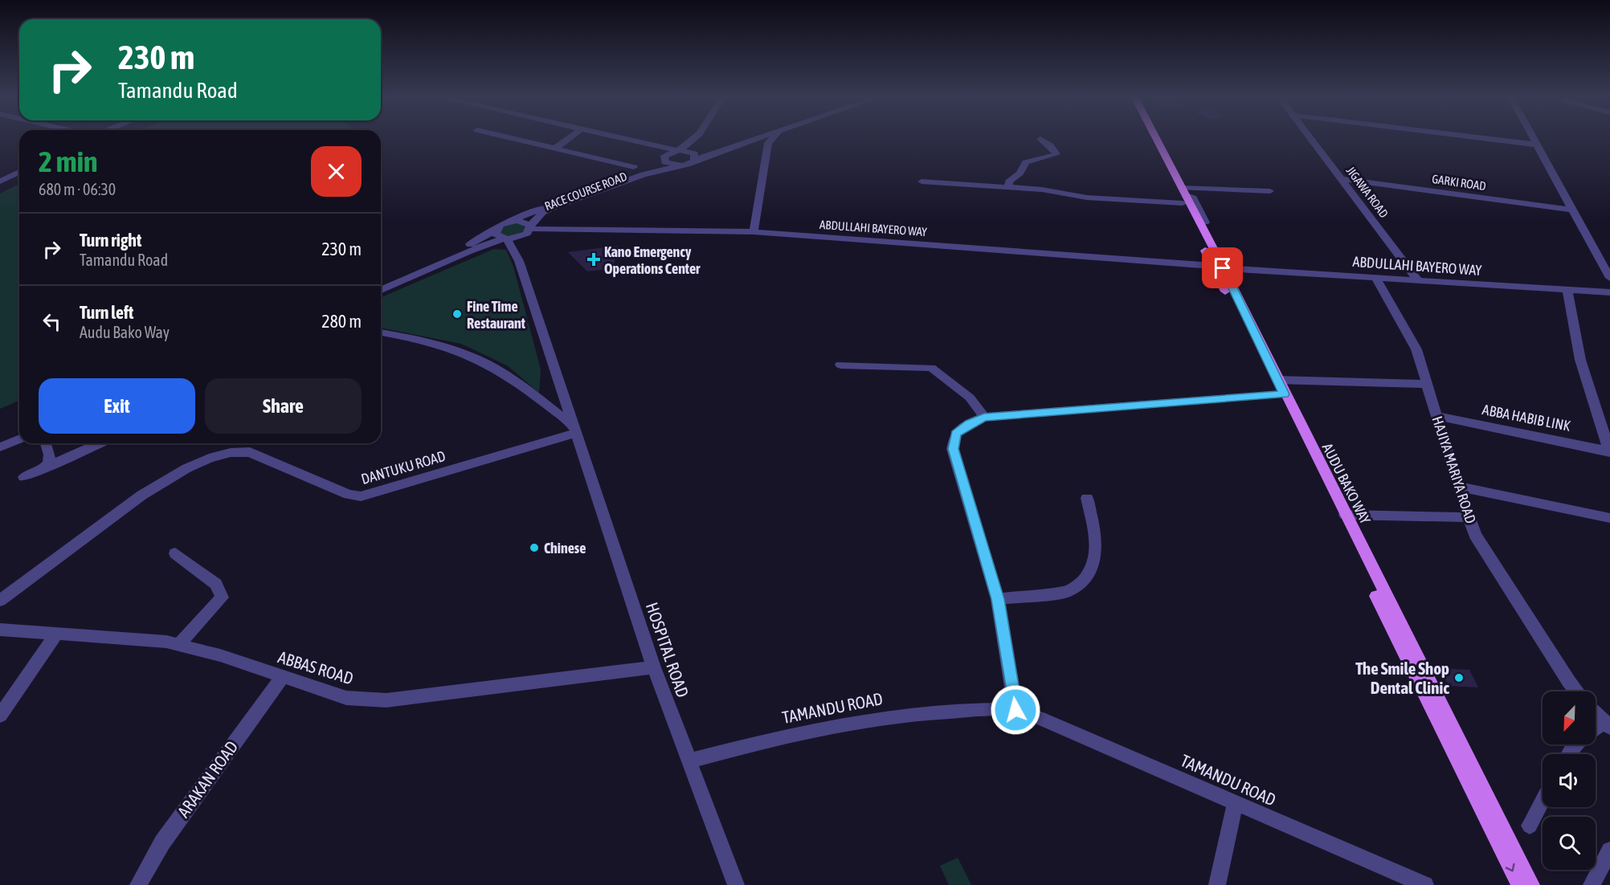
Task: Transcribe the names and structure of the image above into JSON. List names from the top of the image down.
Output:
{
  "streets": {
    "main road": ["AUDU BAKO WAY"],
    "street": [
      "GARKI ROAD",
      "RACE COURSE ROAD",
      "JIGAWA ROAD",
      "ABDULLAHI BAYERO WAY",
      "ABBA HABIB LINK",
      "DANTUKU ROAD",
      "HAJIYA MARIYA ROAD",
      "HOSPITAL ROAD",
      "ABBAS ROAD",
      "TAMANDU ROAD",
      "ARAKAN ROAD"
    ]
  },
  "crossings": [
    ["GARKI ROAD", "JIGAWA ROAD"],
    ["RACE COURSE ROAD", "ABDULLAHI BAYERO WAY"],
    ["RACE COURSE ROAD", "HOSPITAL ROAD"],
    ["JIGAWA ROAD", "ABDULLAHI BAYERO WAY"],
    ["ABDULLAHI BAYERO WAY", "HAJIYA MARIYA ROAD"],
    ["ABDULLAHI BAYERO WAY", "AUDU BAKO WAY"],
    ["ABBA HABIB LINK", "HAJIYA MARIYA ROAD"],
    ["DANTUKU ROAD", "HOSPITAL ROAD"],
    ["HOSPITAL ROAD", "ABBAS ROAD"],
    ["HOSPITAL ROAD", "TAMANDU ROAD"],
    ["ABBAS ROAD", "ARAKAN ROAD"]
  ],
  "places": {
    "health": ["Kano Emergency Operations Center"],
    "other": ["Fine Time Restaurant", "Chinese", "The Smile Shop Dental Clinic"]
  },
  "north": "bottom left",
  "page": {
    "turn": ["230 m", "Tamandu Road"],
    "heading": ["2 min", "680 m · 06:30"],
    "list": [
      {
        "name": "Turn right",
        "note": "Tamandu Road",
        "value": "230 m"
      },
      {
        "name": "Turn left",
        "note": "Audu Bako Way",
        "value": "280 m"
      }
    ],
    "buttons": ["Exit", "Share"]
  }
}
